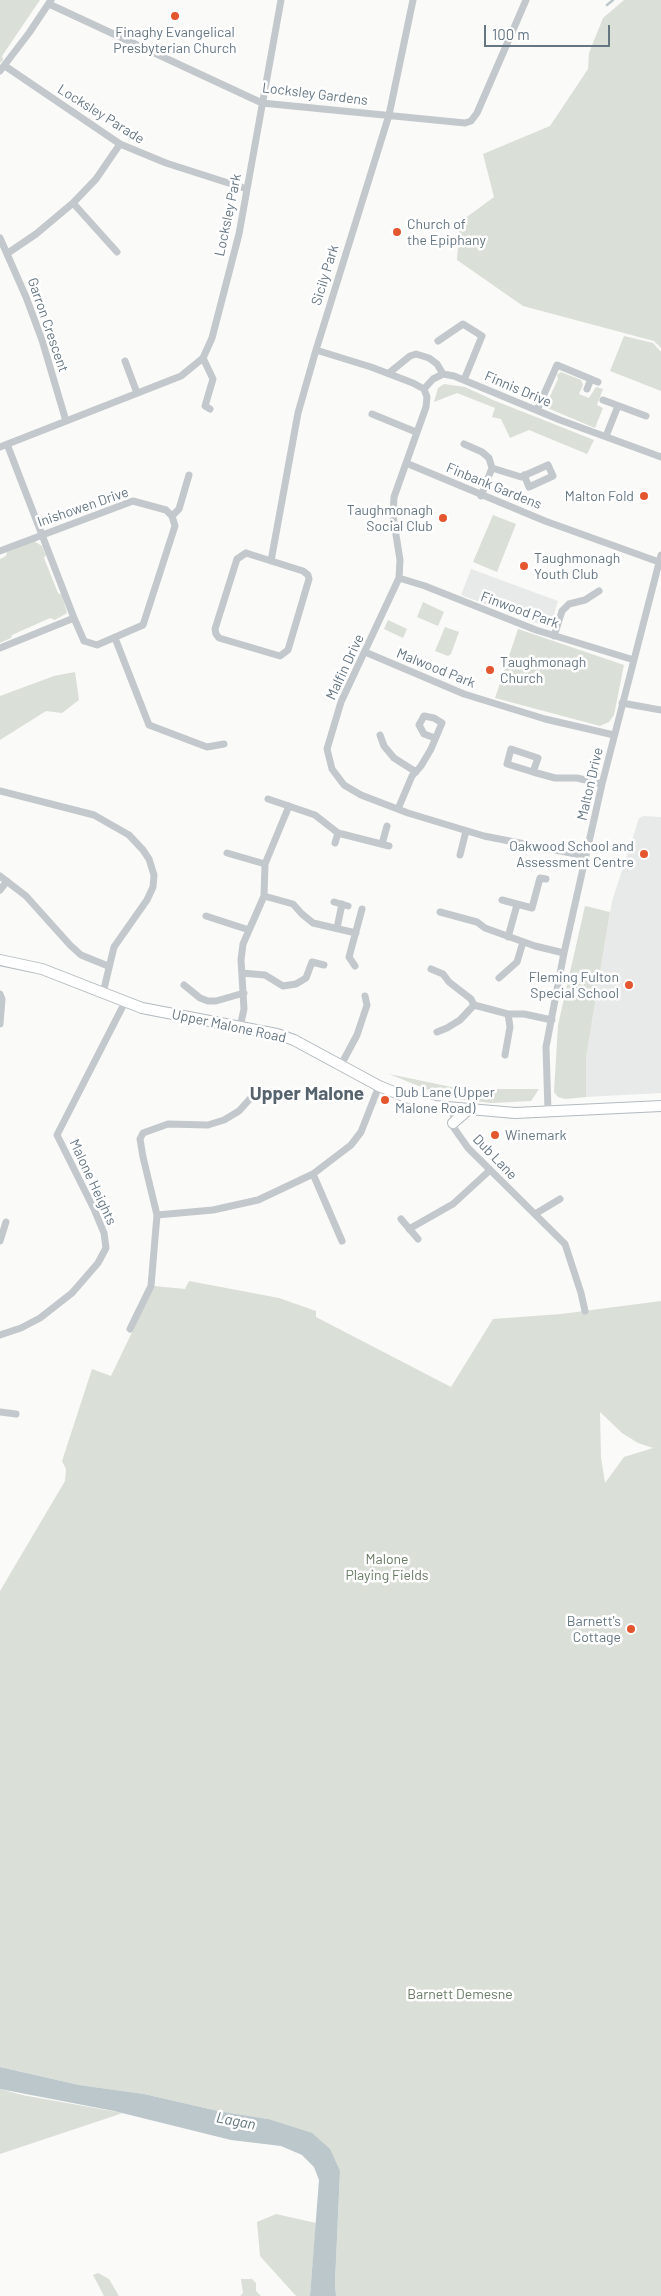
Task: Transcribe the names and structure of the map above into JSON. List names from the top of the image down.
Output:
{
  "streets": {
    "main road": ["Upper Malone Road"],
    "street": [
      "Locksley Gardens",
      "Locksley Parade",
      "Locksley Park",
      "Sicily Park",
      "Garron Crescent",
      "Finnis Drive",
      "Finbank Gardens",
      "Inishowen Drive",
      "Finwood Park",
      "Malfin Drive",
      "Malwood Park",
      "Malton Drive",
      "Dub Lane",
      "Malone Heights"
    ]
  },
  "crossings": [
    ["Locksley Gardens", "Locksley Park"],
    ["Locksley Gardens", "Sicily Park"],
    ["Locksley Parade", "Locksley Park"],
    ["Locksley Park", "Garron Crescent"],
    ["Finbank Gardens", "Malfin Drive"],
    ["Finbank Gardens", "Malton Drive"],
    ["Finwood Park", "Malfin Drive"],
    ["Finwood Park", "Malton Drive"],
    ["Malfin Drive", "Malwood Park"],
    ["Malfin Drive", "Malton Drive"],
    ["Malwood Park", "Malton Drive"],
    ["Malton Drive", "Upper Malone Road"],
    ["Upper Malone Road", "Malone Heights"]
  ],
  "districts": ["Upper Malone"],
  "water": ["Lagan"],
  "parks": ["Malone Playing Fields", "Barnett Demesne"],
  "places": [
    "Finaghy Evangelical Presbyterian Church",
    "Church of the Epiphany",
    "Malton Fold",
    "Taughmonagh Social Club",
    "Taughmonagh Youth Club",
    "Taughmonagh Church",
    "Oakwood School and Assessment Centre",
    "Fleming Fulton Special School",
    "Dub Lane (Upper Malone Road)",
    "Winemark",
    "Barnett's Cottage"
  ],
  "scale_bar": "100 m"
}
